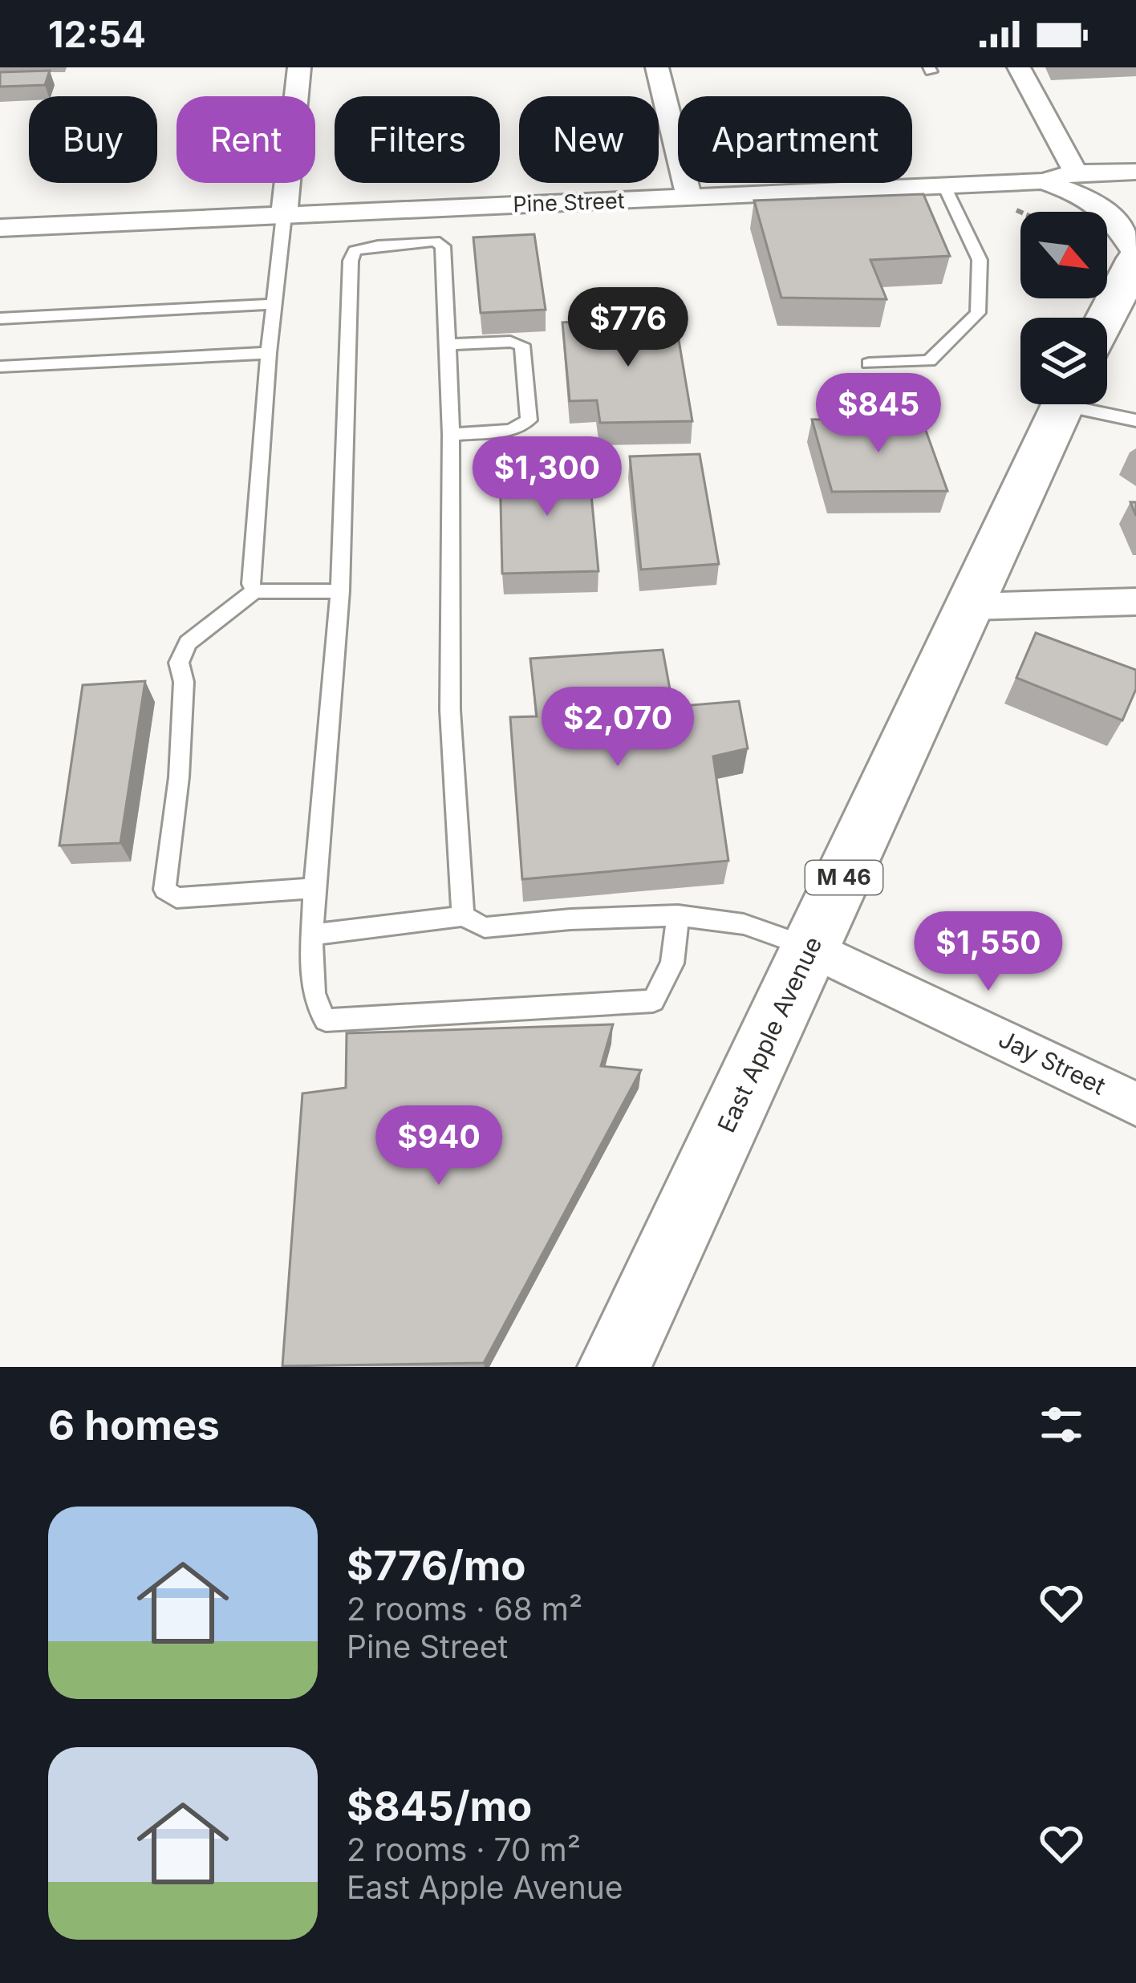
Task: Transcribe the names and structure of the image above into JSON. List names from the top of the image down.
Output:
{
  "streets": {
    "main road": ["M 46", "East Apple Avenue"],
    "street": ["Pine Street", "Jay Street"]
  },
  "crossings": [
    ["East Apple Avenue", "Jay Street"]
  ],
  "north": "bottom right",
  "page": {
    "status": "12:54",
    "chip": [
      "Buy",
      "Rent",
      "Filters",
      "New",
      "Apartment"
    ],
    "price": [
      "$776",
      "$845",
      "$1,300",
      "$2,070",
      "$1,550",
      "$940"
    ],
    "heading": "6 homes",
    "list": [
      {
        "name": "$776/mo",
        "note": "2 rooms · 68 m² · Pine Street"
      },
      {
        "name": "$845/mo",
        "note": "2 rooms · 70 m² · East Apple Avenue"
      }
    ]
  }
}
